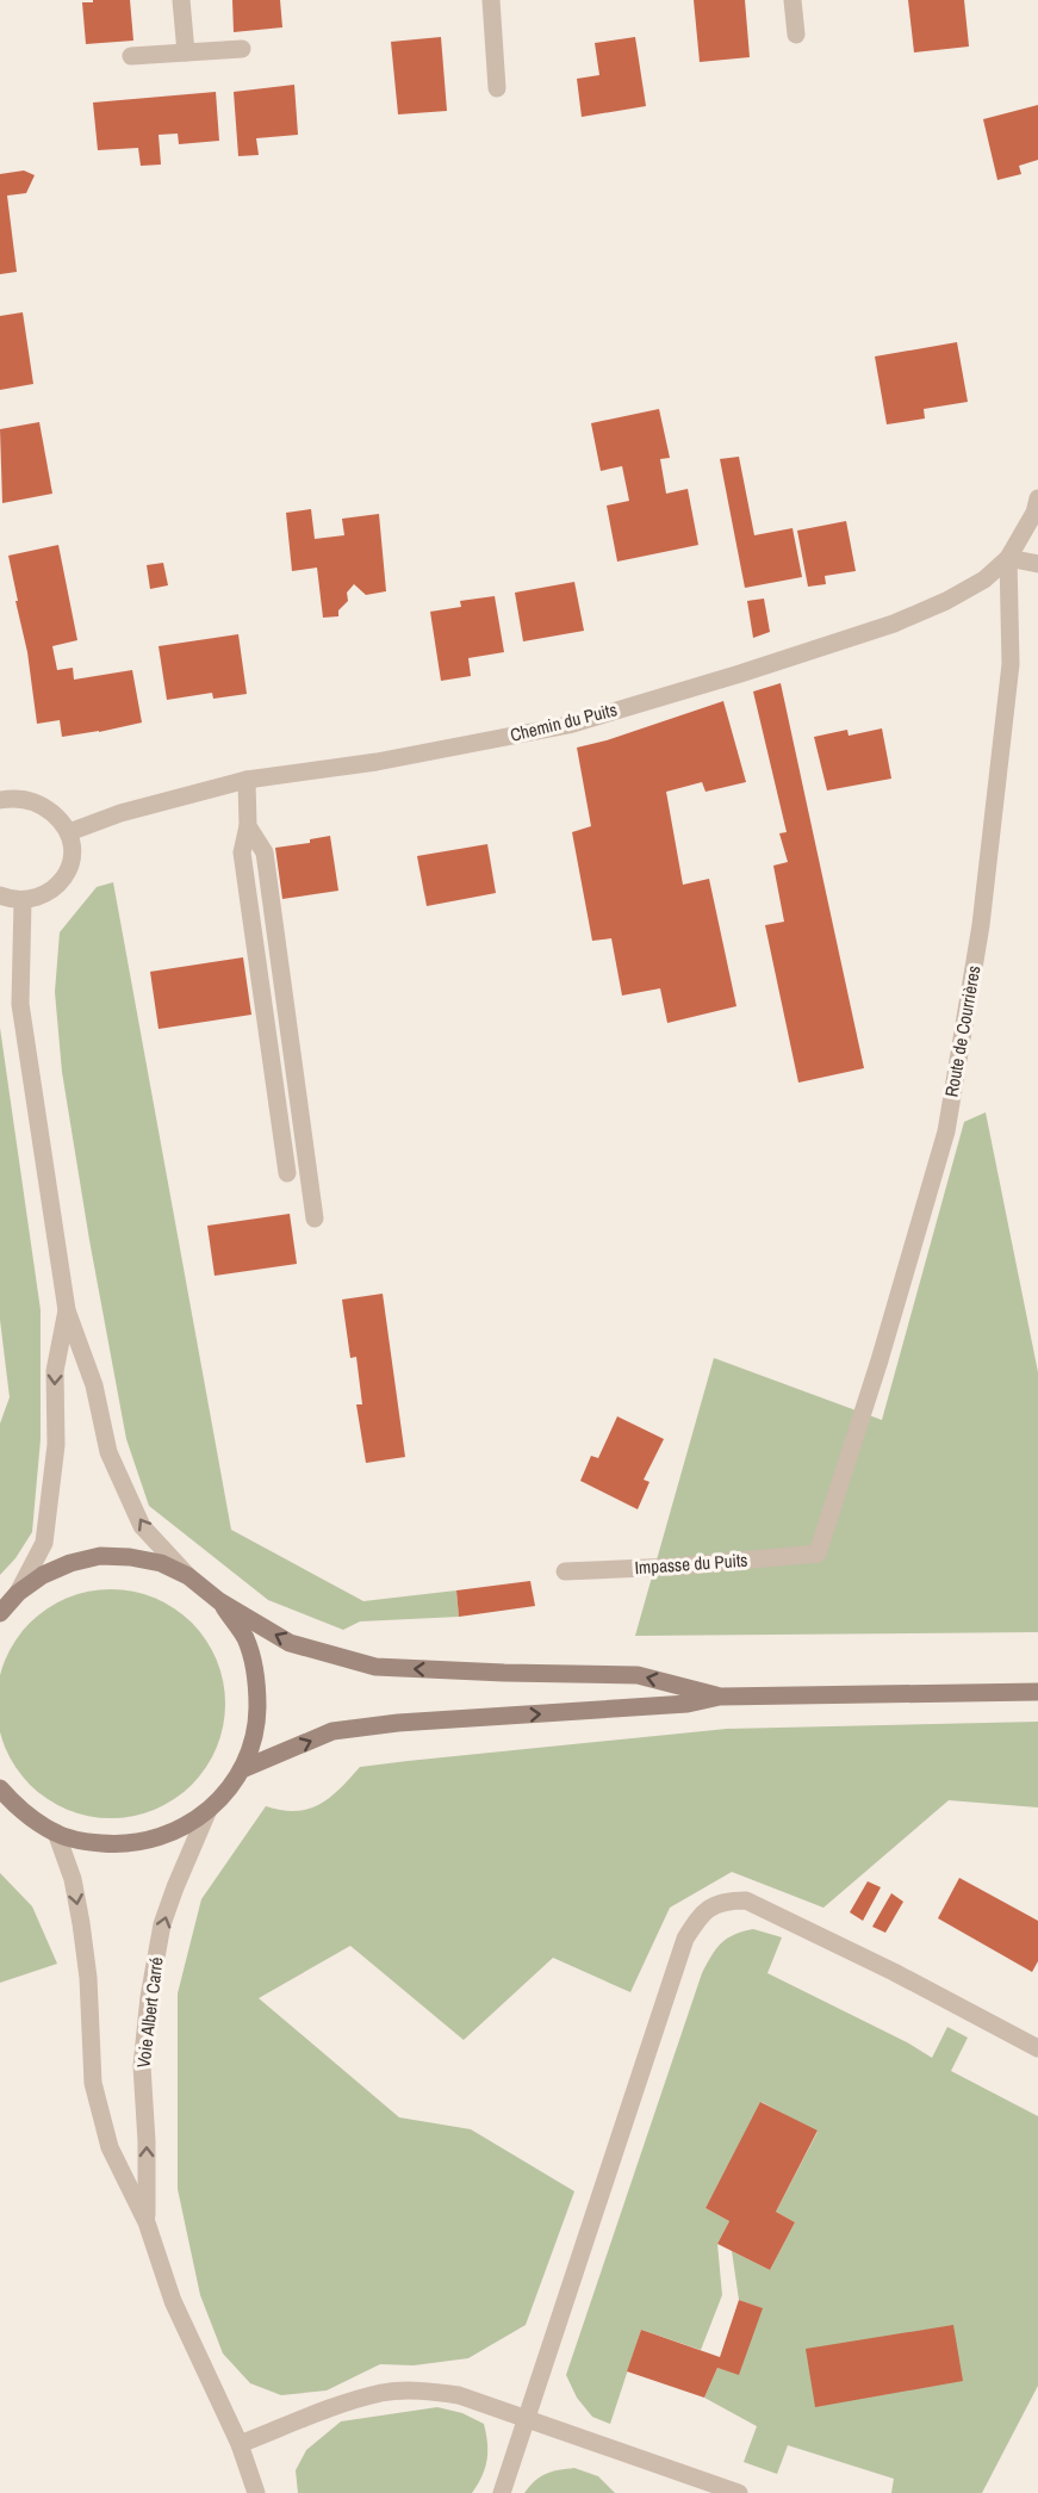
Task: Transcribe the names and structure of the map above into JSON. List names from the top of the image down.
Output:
{
  "streets": {
    "street": [
      "Chemin du Puits",
      "Route de Courrières",
      "Impasse du Puits",
      "Voie Albert Carré"
    ]
  },
  "crossings": [
    ["Chemin du Puits", "Route de Courrières"],
    ["Route de Courrières", "Impasse du Puits"]
  ]
}
